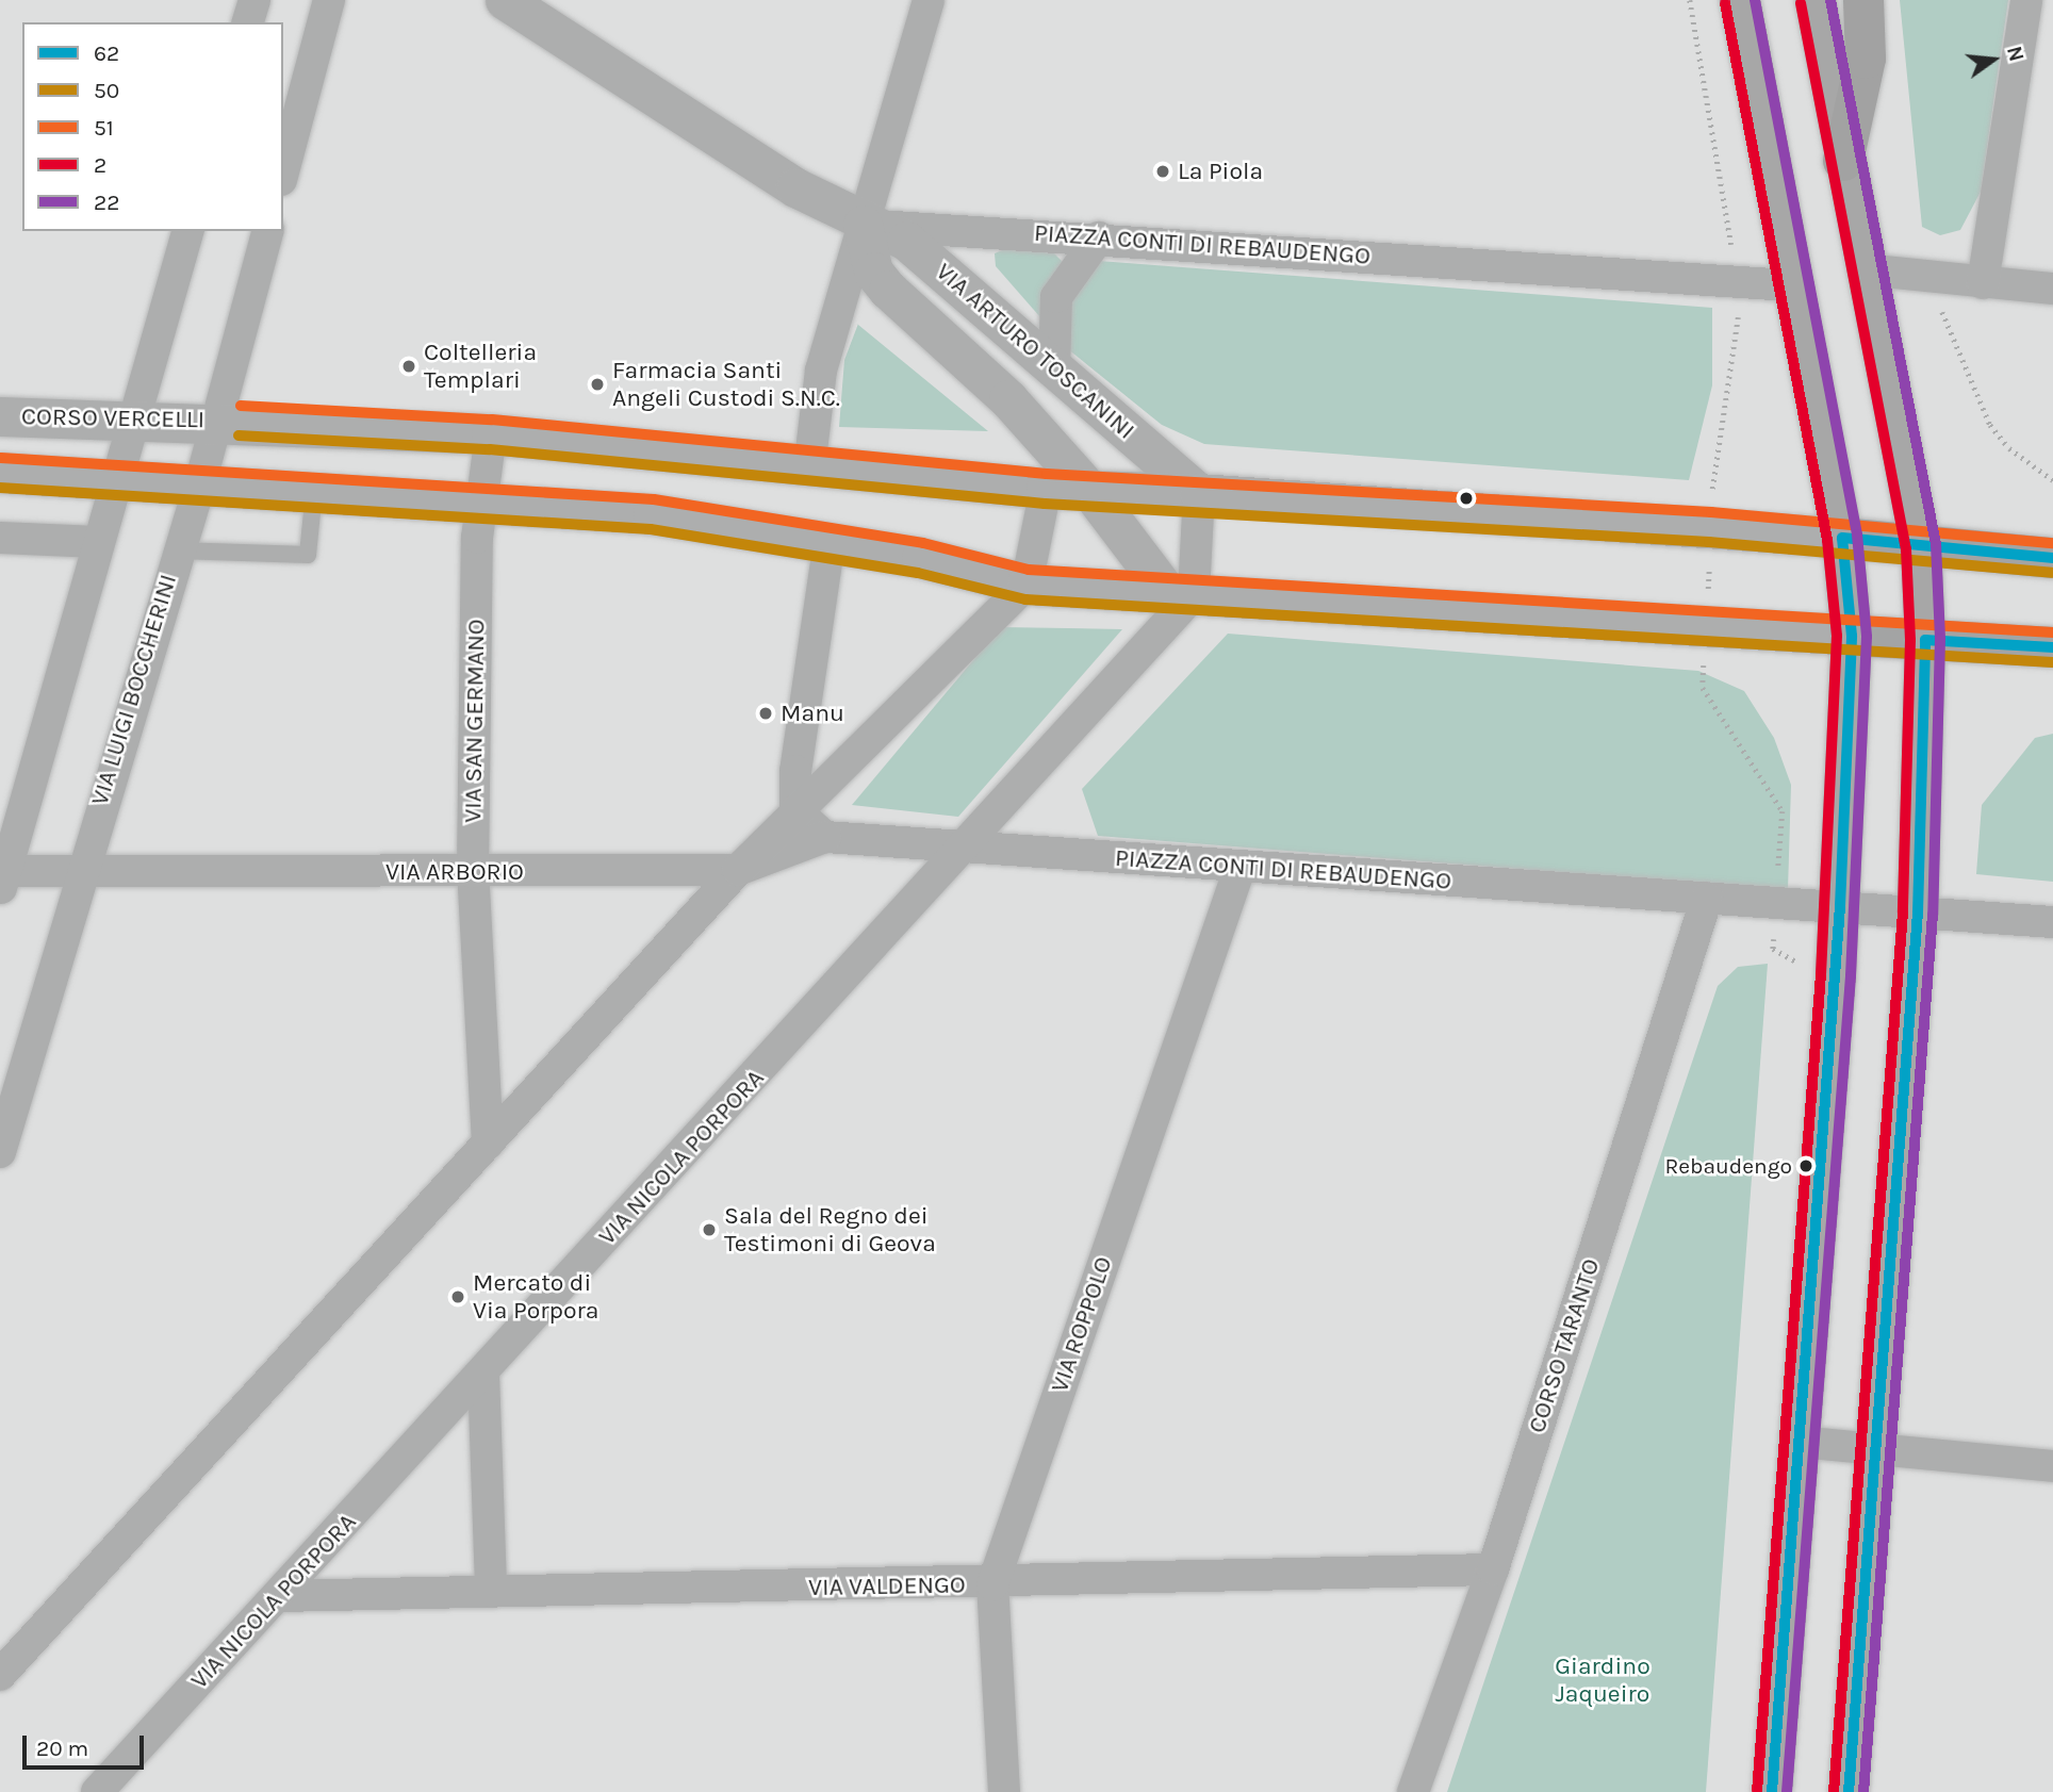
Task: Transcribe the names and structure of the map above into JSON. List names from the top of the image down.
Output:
{
  "streets": {
    "main road": ["CORSO VERCELLI"],
    "street": [
      "PIAZZA CONTI DI REBAUDENGO",
      "VIA ARTURO TOSCANINI",
      "VIA LUIGI BOCCHERINI",
      "VIA SAN GERMANO",
      "VIA ARBORIO",
      "VIA NICOLA PORPORA",
      "VIA ROPPOLO",
      "CORSO TARANTO",
      "VIA VALDENGO"
    ]
  },
  "crossings": [
    ["PIAZZA CONTI DI REBAUDENGO", "VIA ARTURO TOSCANINI"],
    ["PIAZZA CONTI DI REBAUDENGO", "VIA ARBORIO"],
    ["PIAZZA CONTI DI REBAUDENGO", "VIA NICOLA PORPORA"],
    ["PIAZZA CONTI DI REBAUDENGO", "VIA ROPPOLO"],
    ["PIAZZA CONTI DI REBAUDENGO", "CORSO TARANTO"],
    ["VIA ARTURO TOSCANINI", "CORSO VERCELLI"],
    ["VIA ARTURO TOSCANINI", "VIA NICOLA PORPORA"],
    ["CORSO VERCELLI", "VIA LUIGI BOCCHERINI"],
    ["CORSO VERCELLI", "VIA SAN GERMANO"],
    ["VIA LUIGI BOCCHERINI", "VIA ARBORIO"],
    ["VIA SAN GERMANO", "VIA ARBORIO"],
    ["VIA NICOLA PORPORA", "VIA VALDENGO"],
    ["VIA ROPPOLO", "VIA VALDENGO"],
    ["CORSO TARANTO", "VIA VALDENGO"]
  ],
  "parks": ["Giardino Jaqueiro"],
  "places": [
    "La Piola",
    "Coltelleria Templari",
    "Farmacia Santi Angeli Custodi S.N.C.",
    "Manu",
    "Rebaudengo",
    "Sala del Regno dei Testimoni di Geova",
    "Mercato di Via Porpora"
  ],
  "lines": [
    "transit line 22",
    "transit line 2",
    "transit line 51",
    "transit line 50",
    "transit line 62"
  ],
  "legend": [
    "62",
    "50",
    "51",
    "2",
    "22"
  ],
  "scale_bar": "20 m",
  "north": "right"
}
